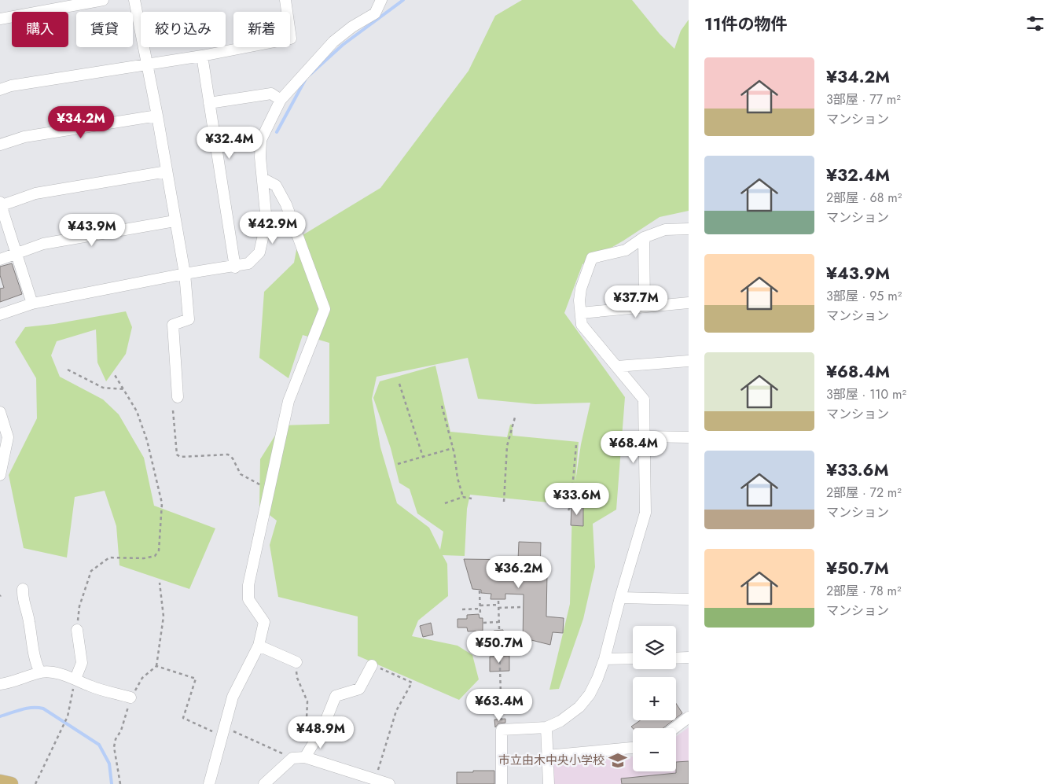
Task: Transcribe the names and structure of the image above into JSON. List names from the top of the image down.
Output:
{
  "places": {
    "school or university": ["市立由木中央小学校"]
  },
  "page": {
    "heading": "11件の物件",
    "chip": [
      "購入",
      "賃貸",
      "絞り込み",
      "新着"
    ],
    "list": [
      {
        "name": "¥34.2M",
        "note": "3部屋 · 77 m² · マンション"
      },
      {
        "name": "¥32.4M",
        "note": "2部屋 · 68 m² · マンション"
      },
      {
        "name": "¥43.9M",
        "note": "3部屋 · 95 m² · マンション"
      },
      {
        "name": "¥68.4M",
        "note": "3部屋 · 110 m² · マンション"
      },
      {
        "name": "¥33.6M",
        "note": "2部屋 · 72 m² · マンション"
      },
      {
        "name": "¥50.7M",
        "note": "2部屋 · 78 m² · マンション"
      }
    ],
    "price": [
      "¥34.2M",
      "¥32.4M",
      "¥42.9M",
      "¥43.9M",
      "¥37.7M",
      "¥68.4M",
      "¥33.6M",
      "¥36.2M",
      "¥50.7M",
      "¥63.4M",
      "¥48.9M"
    ],
    "map_buttons": ["+", "−"]
  }
}
